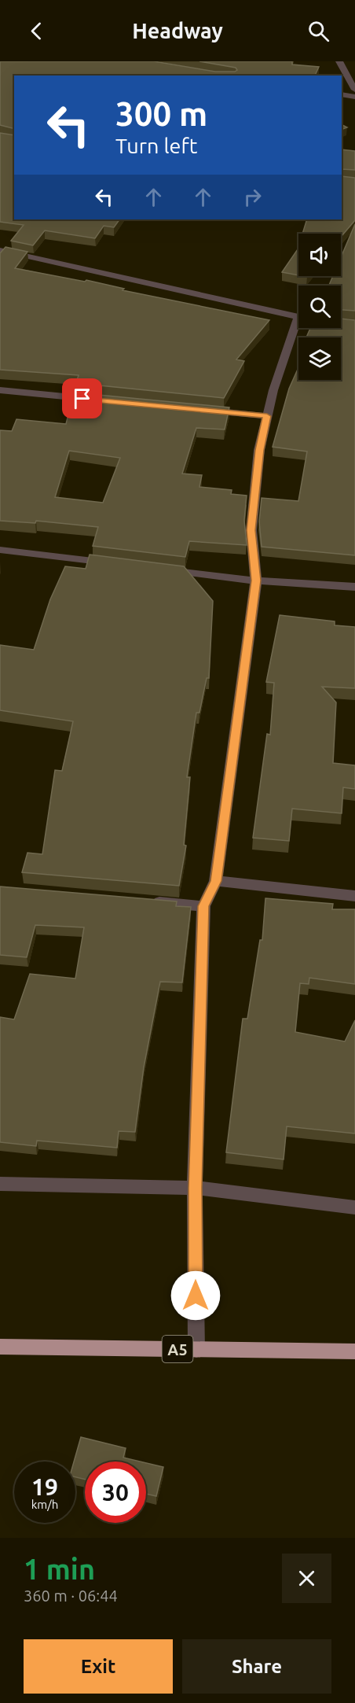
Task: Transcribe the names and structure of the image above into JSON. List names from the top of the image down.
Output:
{
  "streets": {
    "highway": ["A5"]
  },
  "page": {
    "header": "Headway",
    "turn": ["300 m", "Turn left"],
    "speed": "19 km/h",
    "limit": "30",
    "heading": ["1 min", "360 m · 06:44"],
    "buttons": ["Exit", "Share"]
  }
}
